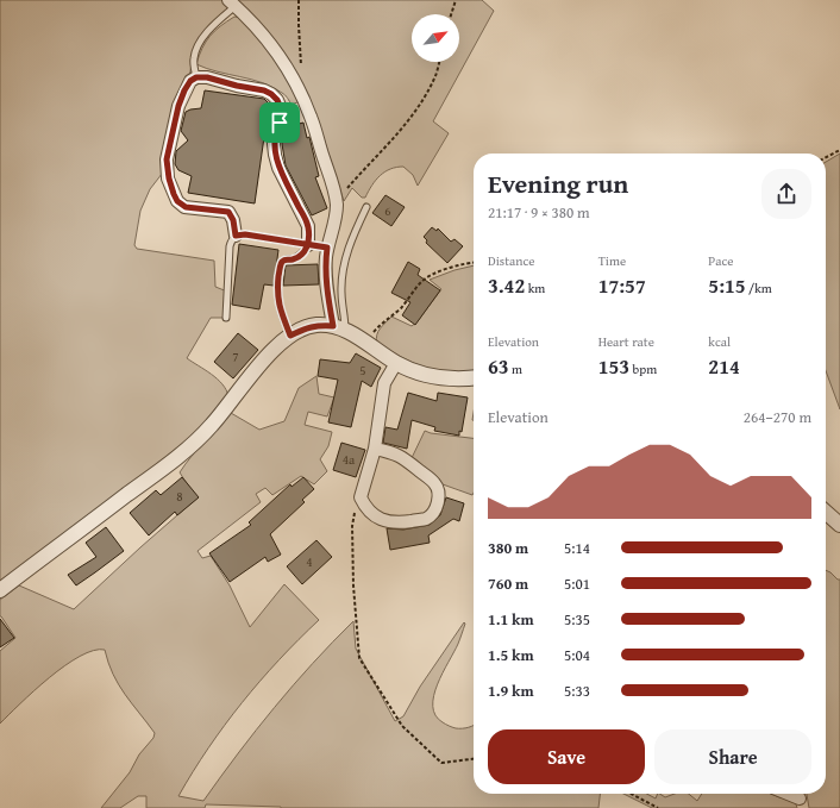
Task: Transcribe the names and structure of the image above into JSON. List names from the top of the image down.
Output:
{
  "house_numbers": [
    "6",
    "7",
    "5",
    "4a",
    "8",
    "4"
  ],
  "north": "top right",
  "page": {
    "heading": ["Evening run", "21:17 · 9 × 380 m"],
    "stats": [
      ["Distance", "3.42 km"],
      ["Time", "17:57"],
      ["Pace", "5:15 /km"],
      ["Elevation", "63 m"],
      ["Heart rate", "153 bpm"],
      ["kcal", "214"]
    ],
    "chart": ["Elevation", "264–270 m"],
    "list": [
      {
        "name": "380 m",
        "note": "5:14"
      },
      {
        "name": "760 m",
        "note": "5:01"
      },
      {
        "name": "1.1 km",
        "note": "5:35"
      },
      {
        "name": "1.5 km",
        "note": "5:04"
      },
      {
        "name": "1.9 km",
        "note": "5:33"
      }
    ],
    "buttons": ["Save", "Share"]
  }
}
